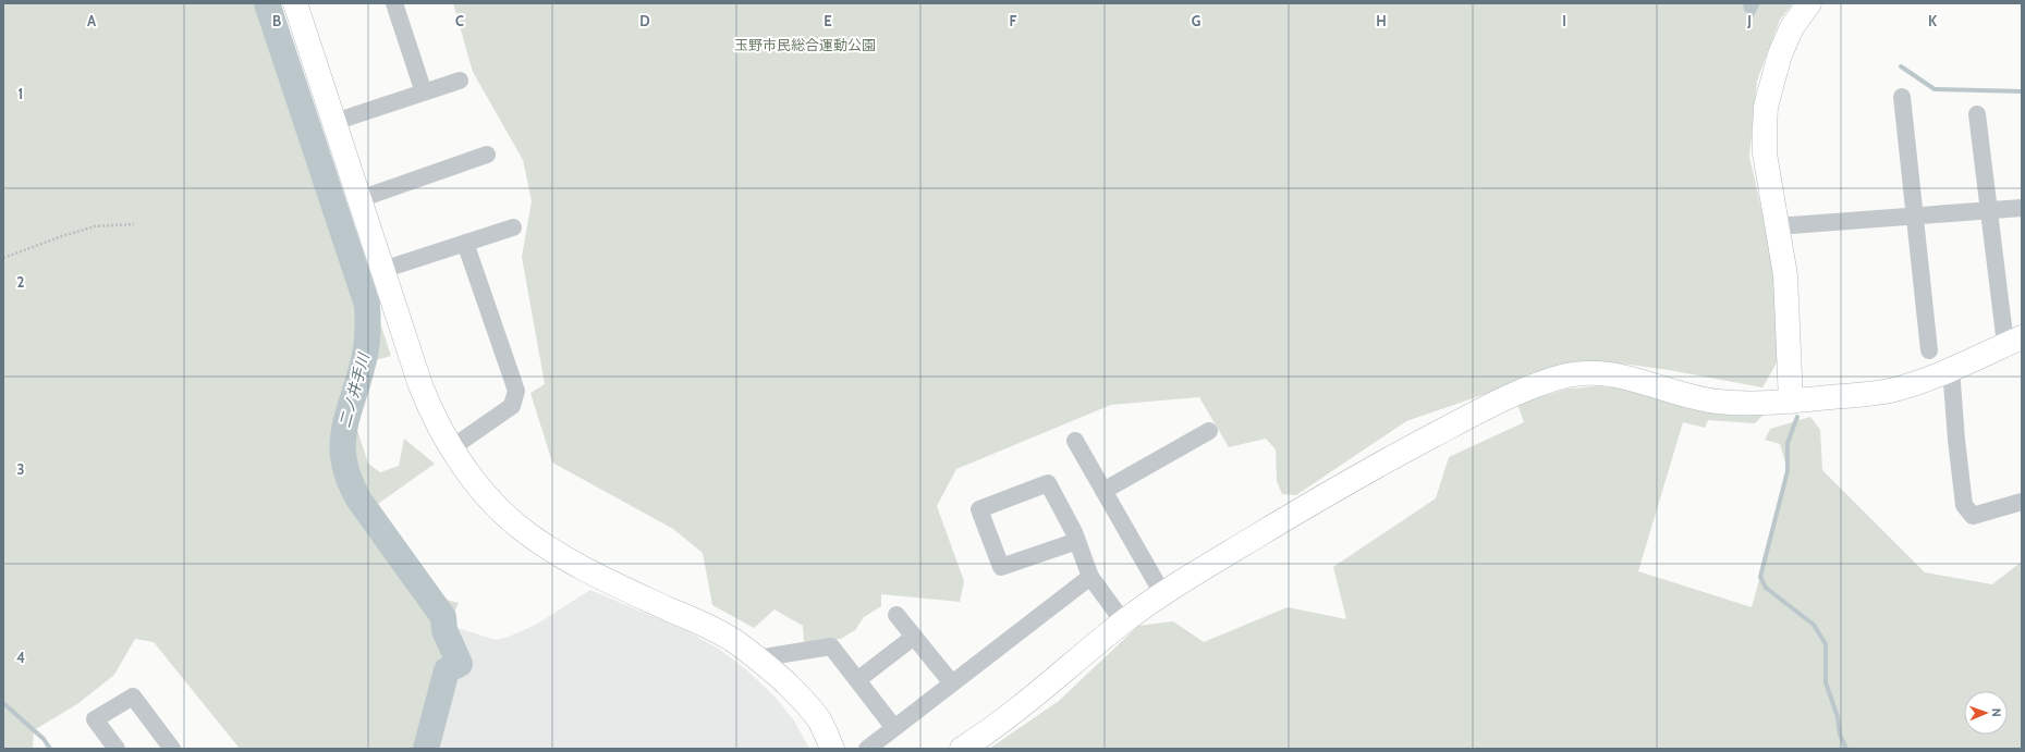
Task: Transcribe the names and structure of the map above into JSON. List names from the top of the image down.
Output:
{
  "water": ["二ノ井手川"],
  "parks": ["玉野市民総合運動公園"],
  "north": "right",
  "grid": {
    "columns": [
      "A",
      "B",
      "C",
      "D",
      "E",
      "F",
      "G",
      "H",
      "I",
      "J",
      "K"
    ],
    "rows": [
      "1",
      "2",
      "3",
      "4"
    ]
  }
}
